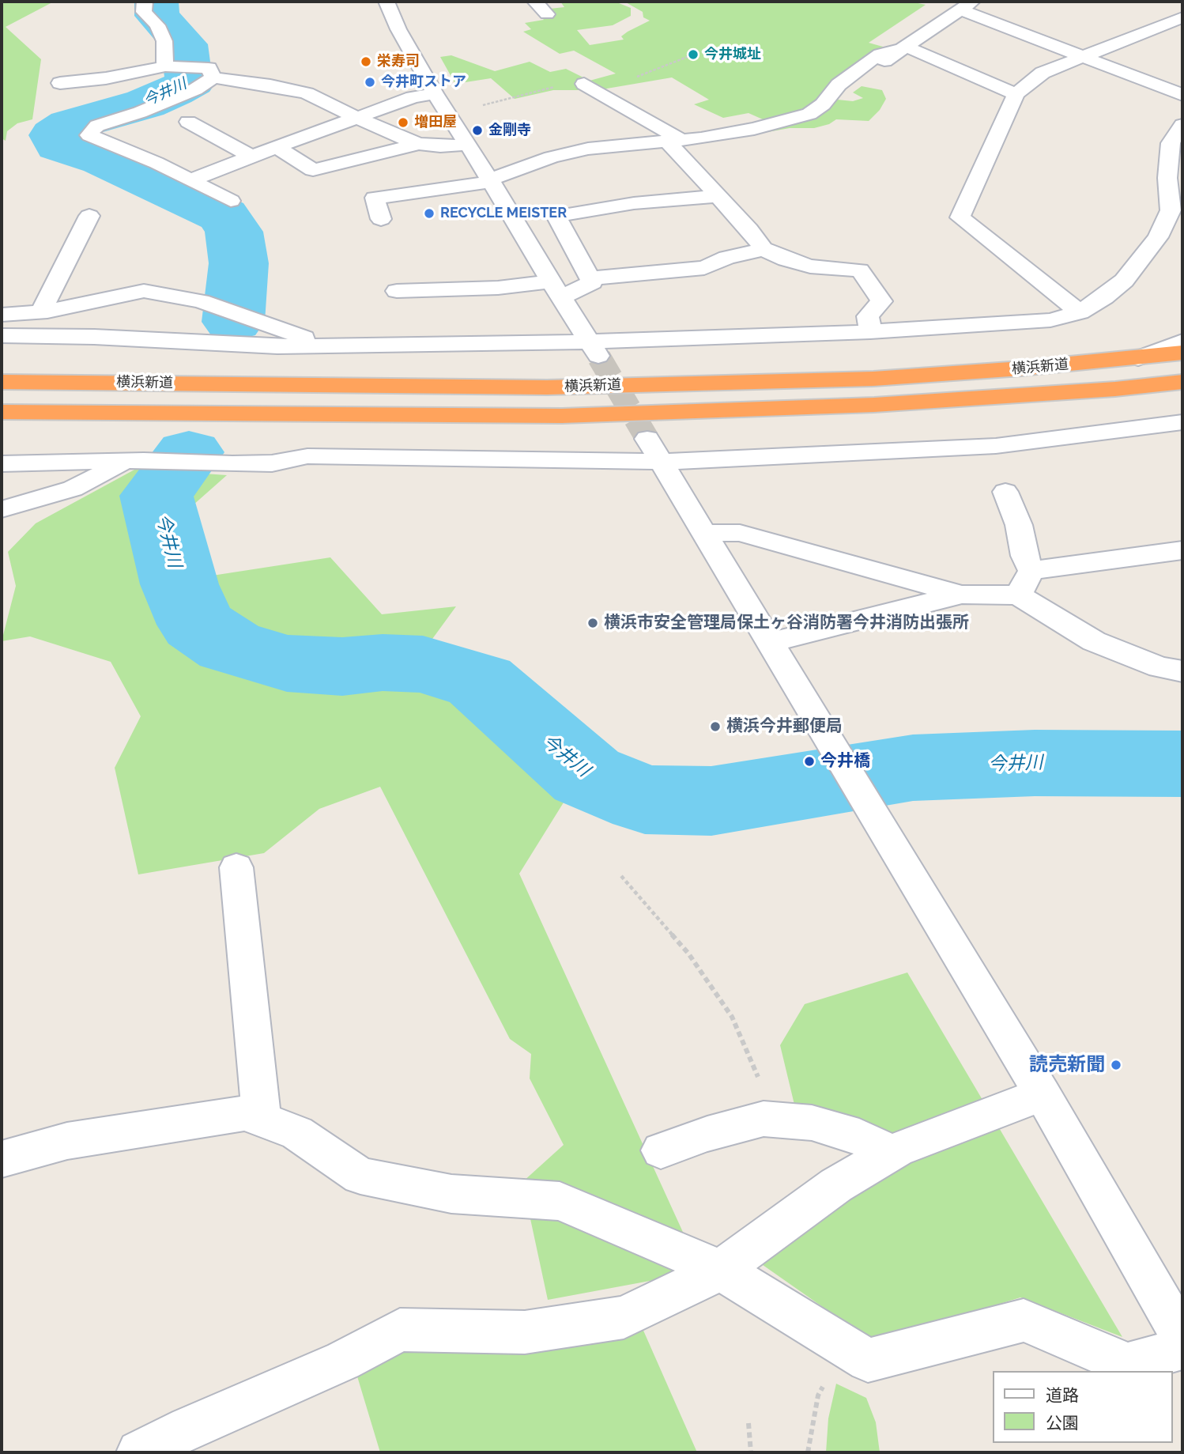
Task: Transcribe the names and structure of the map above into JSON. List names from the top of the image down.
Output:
{
  "streets": {
    "highway": ["横浜新道"]
  },
  "water": ["今井川"],
  "places": [
    "今井城址",
    "栄寿司",
    "今井町ストア",
    "増田屋",
    "金剛寺",
    "RECYCLE MEISTER",
    "横浜市安全管理局保土ヶ谷消防署今井消防出張所",
    "横浜今井郵便局",
    "今井橋",
    "読売新聞"
  ],
  "legend": ["道路", "公園"]
}
